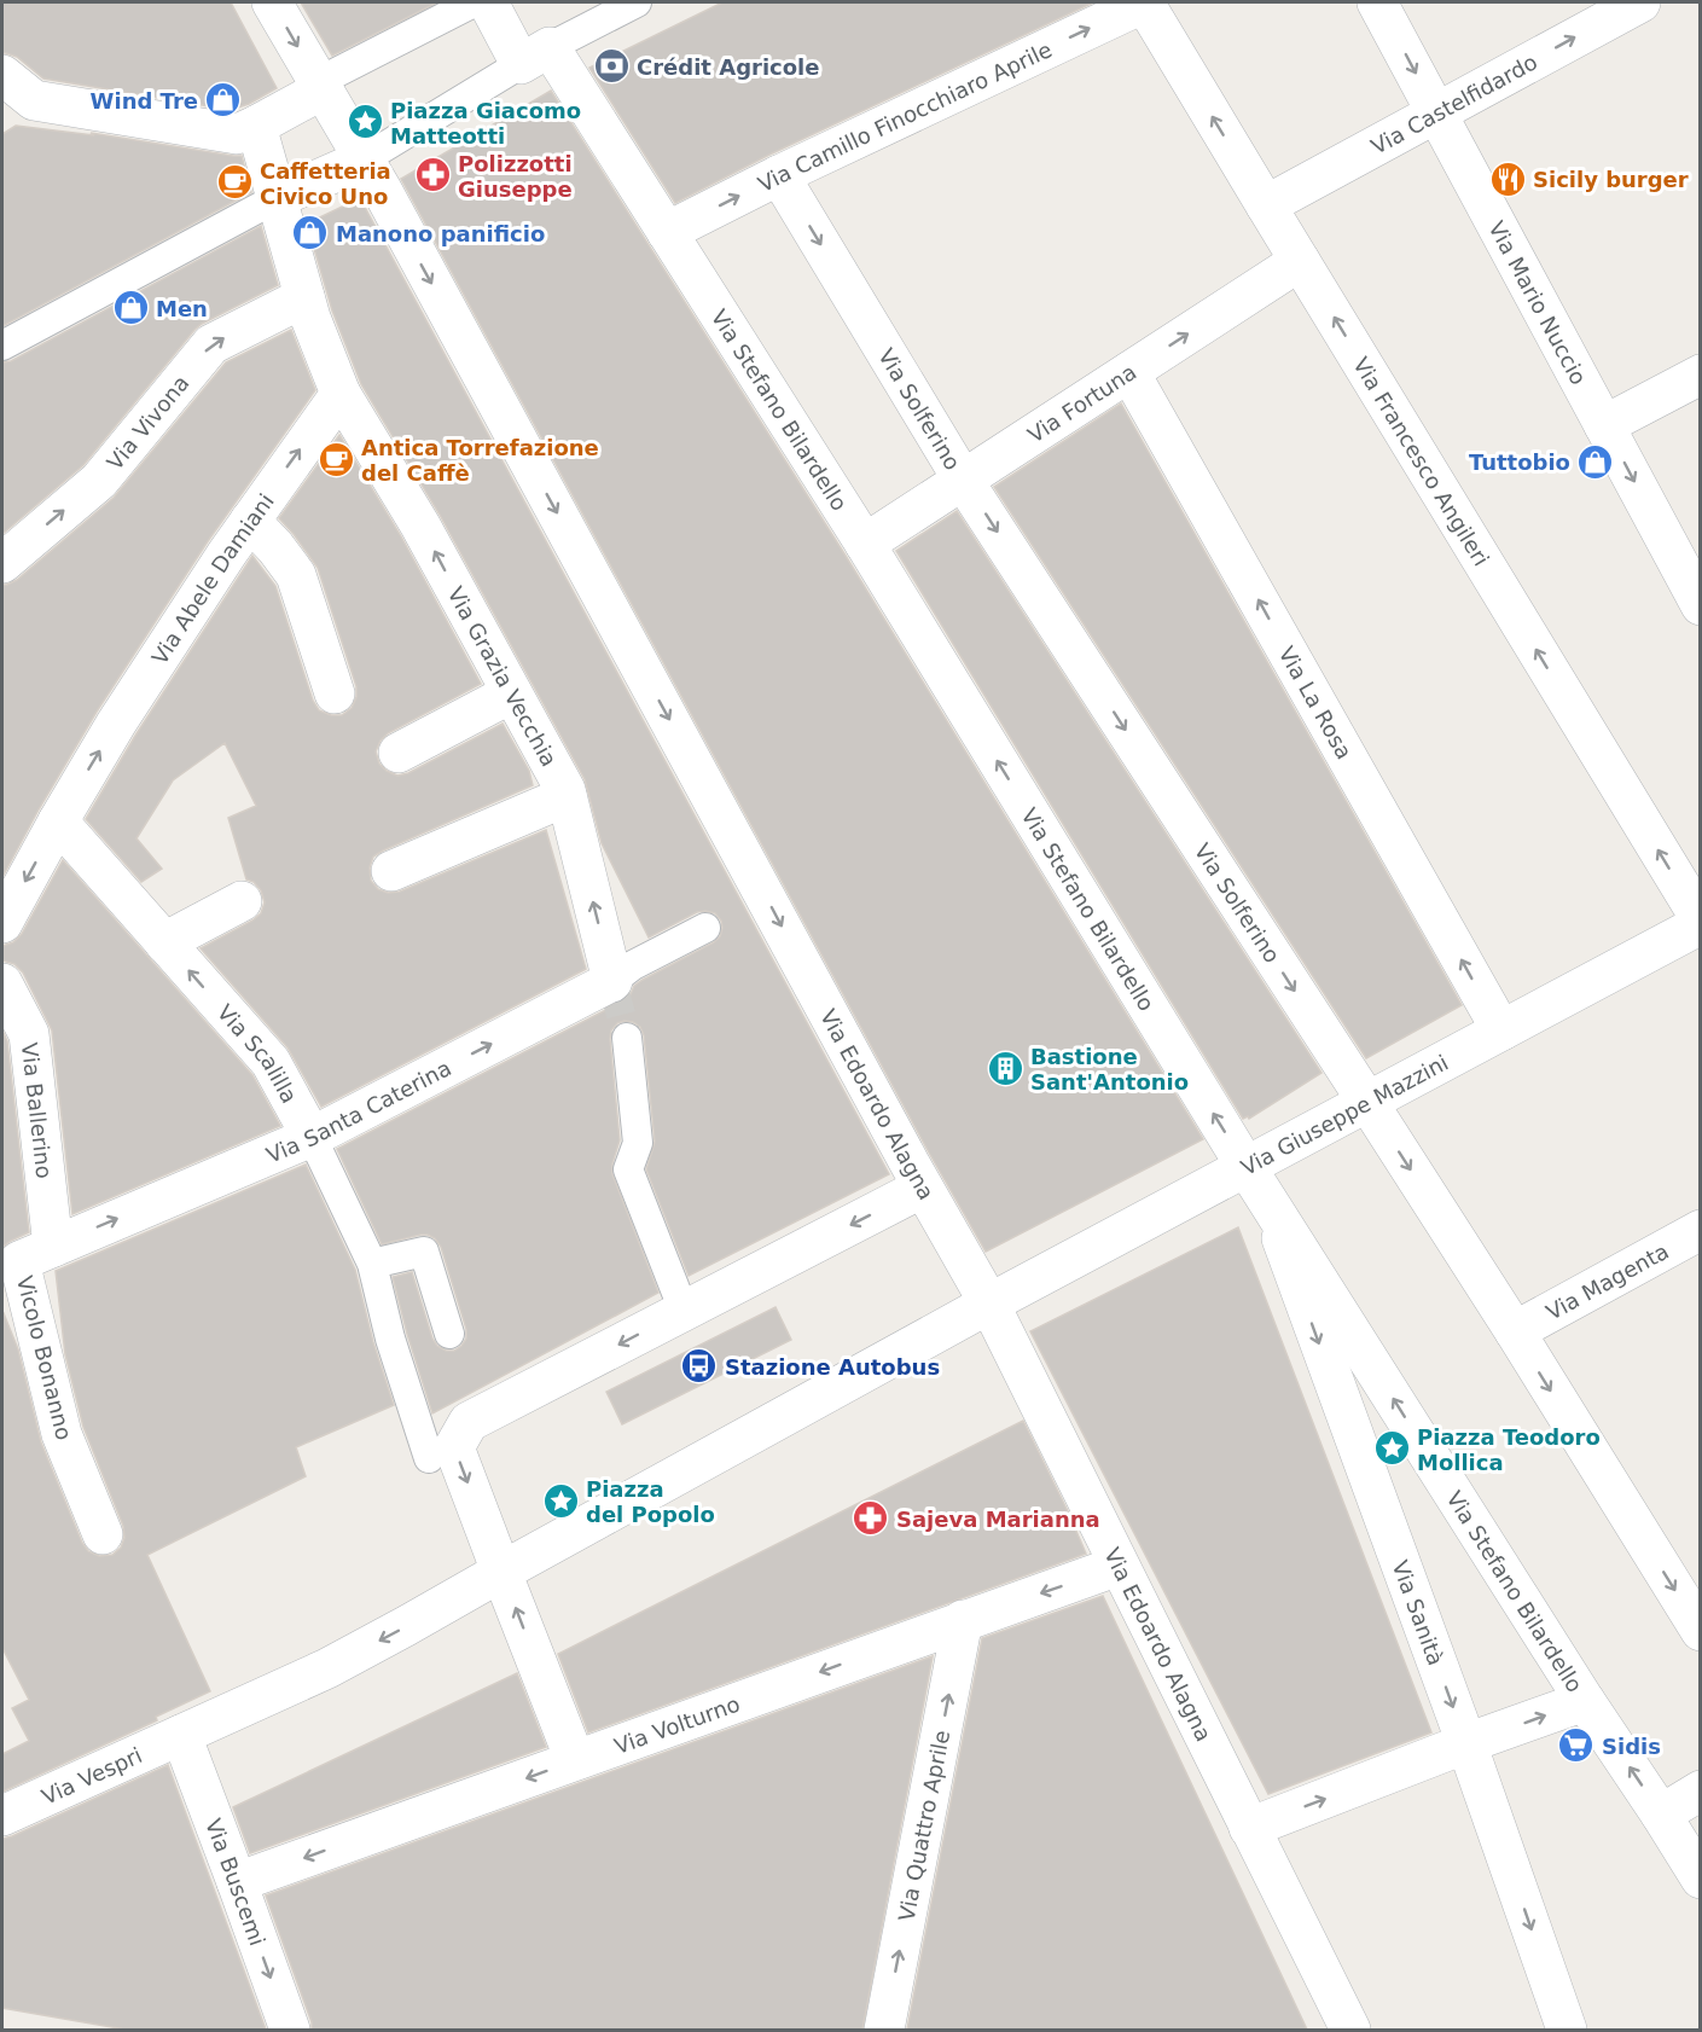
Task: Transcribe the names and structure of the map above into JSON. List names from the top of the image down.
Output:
{
  "streets": {
    "street": [
      "Via Castelfidardo",
      "Via Camillo Finocchiaro Aprile",
      "Via Mario Nuccio",
      "Via Fortuna",
      "Via Stefano Bilardello",
      "Via Solferino",
      "Via Vivona",
      "Via Francesco Angileri",
      "Via Abele Damiani",
      "Via Grazia Vecchia",
      "Via La Rosa",
      "Via Scalilla",
      "Via Edoardo Alagna",
      "Via Santa Caterina",
      "Via Ballerino",
      "Via Giuseppe Mazzini",
      "Via Magenta",
      "Vicolo Bonanno",
      "Via Sanità",
      "Via Volturno",
      "Via Vespri",
      "Via Quattro Aprile",
      "Via Buscemi"
    ]
  },
  "crossings": [
    ["Via Castelfidardo", "Via Mario Nuccio"],
    ["Via Castelfidardo", "Via Francesco Angileri"],
    ["Via Camillo Finocchiaro Aprile", "Via Stefano Bilardello"],
    ["Via Camillo Finocchiaro Aprile", "Via Solferino"],
    ["Via Camillo Finocchiaro Aprile", "Via Francesco Angileri"],
    ["Via Fortuna", "Via Stefano Bilardello"],
    ["Via Fortuna", "Via Solferino"],
    ["Via Fortuna", "Via Francesco Angileri"],
    ["Via Fortuna", "Via La Rosa"],
    ["Via Stefano Bilardello", "Via Giuseppe Mazzini"],
    ["Via Stefano Bilardello", "Via Sanità"],
    ["Via Solferino", "Via Giuseppe Mazzini"],
    ["Via Solferino", "Via Magenta"],
    ["Via Francesco Angileri", "Via Giuseppe Mazzini"],
    ["Via Abele Damiani", "Via Grazia Vecchia"],
    ["Via Abele Damiani", "Via Scalilla"],
    ["Via Grazia Vecchia", "Via Santa Caterina"],
    ["Via La Rosa", "Via Giuseppe Mazzini"],
    ["Via Scalilla", "Via Santa Caterina"],
    ["Via Edoardo Alagna", "Via Giuseppe Mazzini"],
    ["Via Edoardo Alagna", "Via Volturno"],
    ["Via Santa Caterina", "Via Ballerino"],
    ["Via Santa Caterina", "Vicolo Bonanno"],
    ["Via Ballerino", "Vicolo Bonanno"],
    ["Via Giuseppe Mazzini", "Via Sanità"],
    ["Via Giuseppe Mazzini", "Via Vespri"],
    ["Via Volturno", "Via Quattro Aprile"],
    ["Via Volturno", "Via Buscemi"],
    ["Via Vespri", "Via Buscemi"]
  ],
  "one_way": [
    "Via Camillo Finocchiaro Aprile",
    "Via Mario Nuccio",
    "Via Fortuna",
    "Via Stefano Bilardello",
    "Via Solferino",
    "Via Francesco Angileri",
    "Via La Rosa",
    "Via Sanità",
    "Via Volturno",
    "Via Vespri",
    "Via Quattro Aprile",
    "Via Buscemi"
  ],
  "places": {
    "bank": ["Crédit Agricole"],
    "shop": [
      "Wind Tre",
      "Manono panificio",
      "Men",
      "Tuttobio"
    ],
    "place": ["Piazza Giacomo Matteotti", "Piazza Teodoro Mollica", "Piazza del Popolo"],
    "pharmacy": ["Polizzotti Giuseppe", "Sajeva Marianna"],
    "restaurant": ["Sicily burger"],
    "cafe": ["Caffetteria Civico Uno", "Antica Torrefazione del Caffè"],
    "building": ["Bastione Sant'Antonio"],
    "bus stop": ["Stazione Autobus"],
    "supermarket": ["Sidis"]
  }
}
